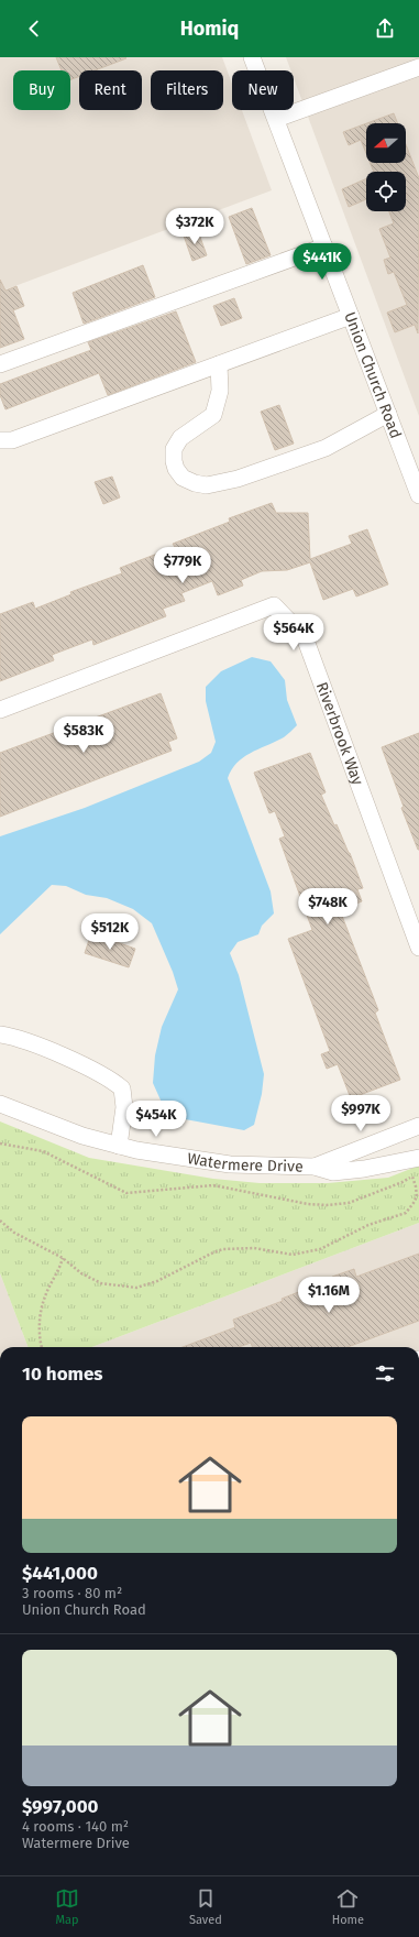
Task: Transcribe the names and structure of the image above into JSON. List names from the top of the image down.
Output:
{
  "streets": {
    "street": ["Union Church Road", "Riverbrook Way", "Watermere Drive"]
  },
  "north": "left",
  "page": {
    "header": "Homiq",
    "chip": [
      "Buy",
      "Rent",
      "Filters",
      "New"
    ],
    "price": [
      "$372K",
      "$441K",
      "$779K",
      "$564K",
      "$583K",
      "$748K",
      "$512K",
      "$997K",
      "$454K",
      "$1.16M"
    ],
    "heading": "10 homes",
    "list": [
      {
        "name": "$441,000",
        "note": "3 rooms · 80 m² · Union Church Road"
      },
      {
        "name": "$997,000",
        "note": "4 rooms · 140 m² · Watermere Drive"
      }
    ],
    "tabs": ["Map", "Saved", "Home"]
  }
}
